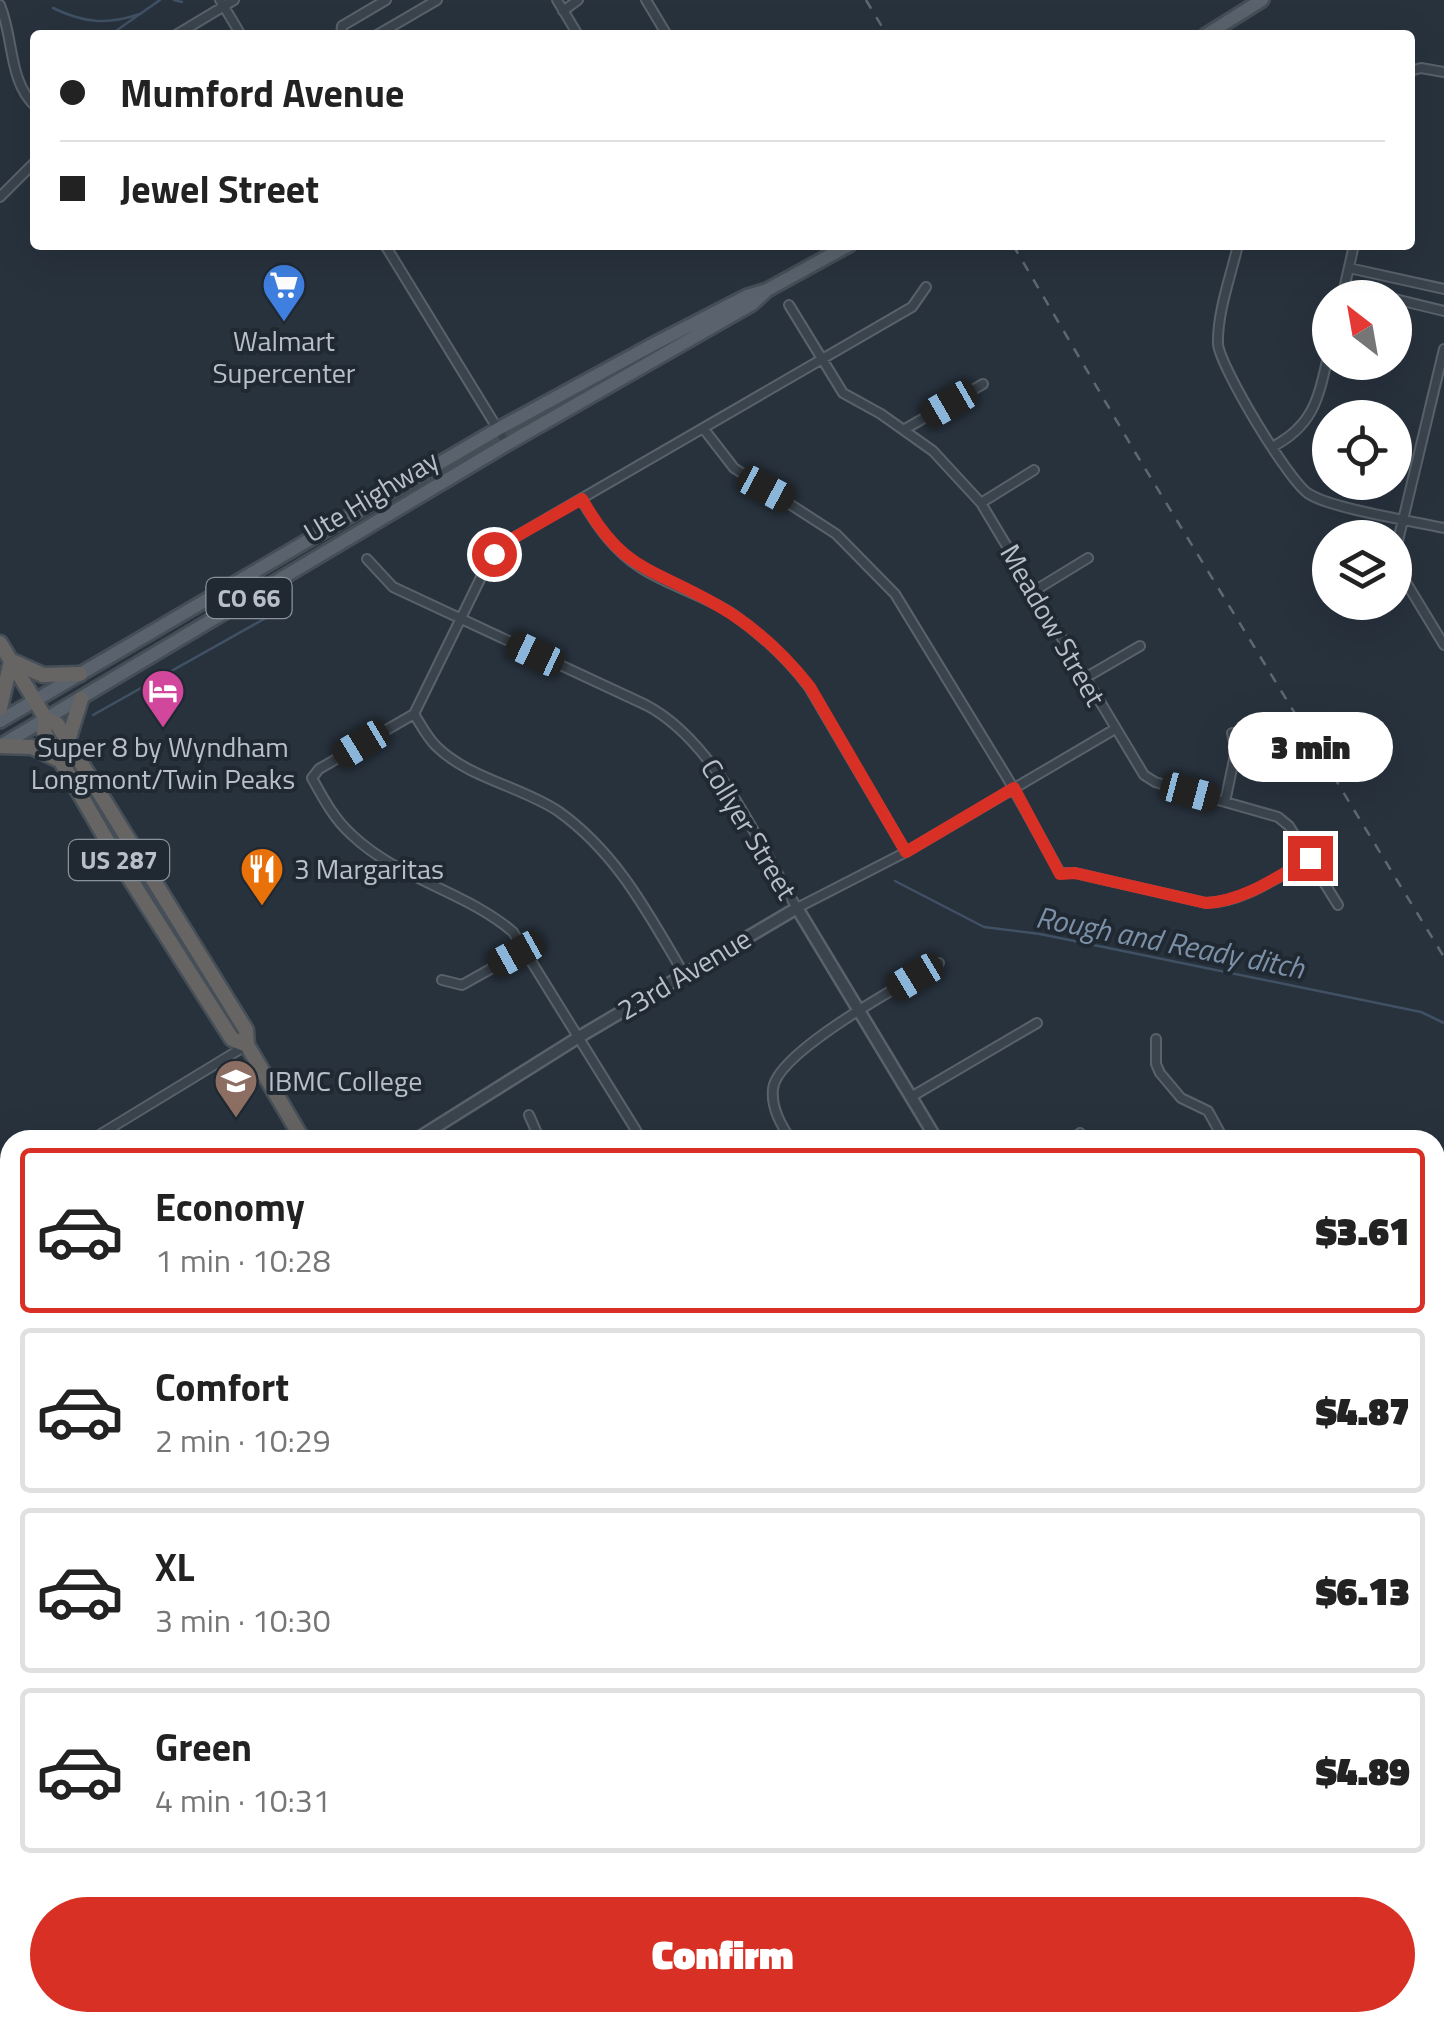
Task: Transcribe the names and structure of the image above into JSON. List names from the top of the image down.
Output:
{
  "streets": {
    "highway": ["US 287"],
    "main road": ["Ute Highway", "CO 66"],
    "street": ["Meadow Street", "Collyer Street", "23rd Avenue"]
  },
  "crossings": [
    ["Ute Highway", "US 287"],
    ["Meadow Street", "23rd Avenue"],
    ["Collyer Street", "23rd Avenue"]
  ],
  "water": ["Rough and Ready ditch"],
  "places": {
    "supermarket": ["Walmart Supercenter"],
    "hotel": ["Super 8 by Wyndham Longmont/Twin Peaks"],
    "restaurant": ["3 Margaritas"],
    "school or university": ["IBMC College"]
  },
  "north": "top left",
  "page": {
    "banner": ["Mumford Avenue", "Jewel Street"],
    "bubble": "3 min",
    "list": [
      {
        "name": "Economy",
        "note": "1 min · 10:28",
        "value": "$3.61"
      },
      {
        "name": "Comfort",
        "note": "2 min · 10:29",
        "value": "$4.87"
      },
      {
        "name": "XL",
        "note": "3 min · 10:30",
        "value": "$6.13"
      },
      {
        "name": "Green",
        "note": "4 min · 10:31",
        "value": "$4.89"
      }
    ],
    "buttons": "Confirm"
  }
}
